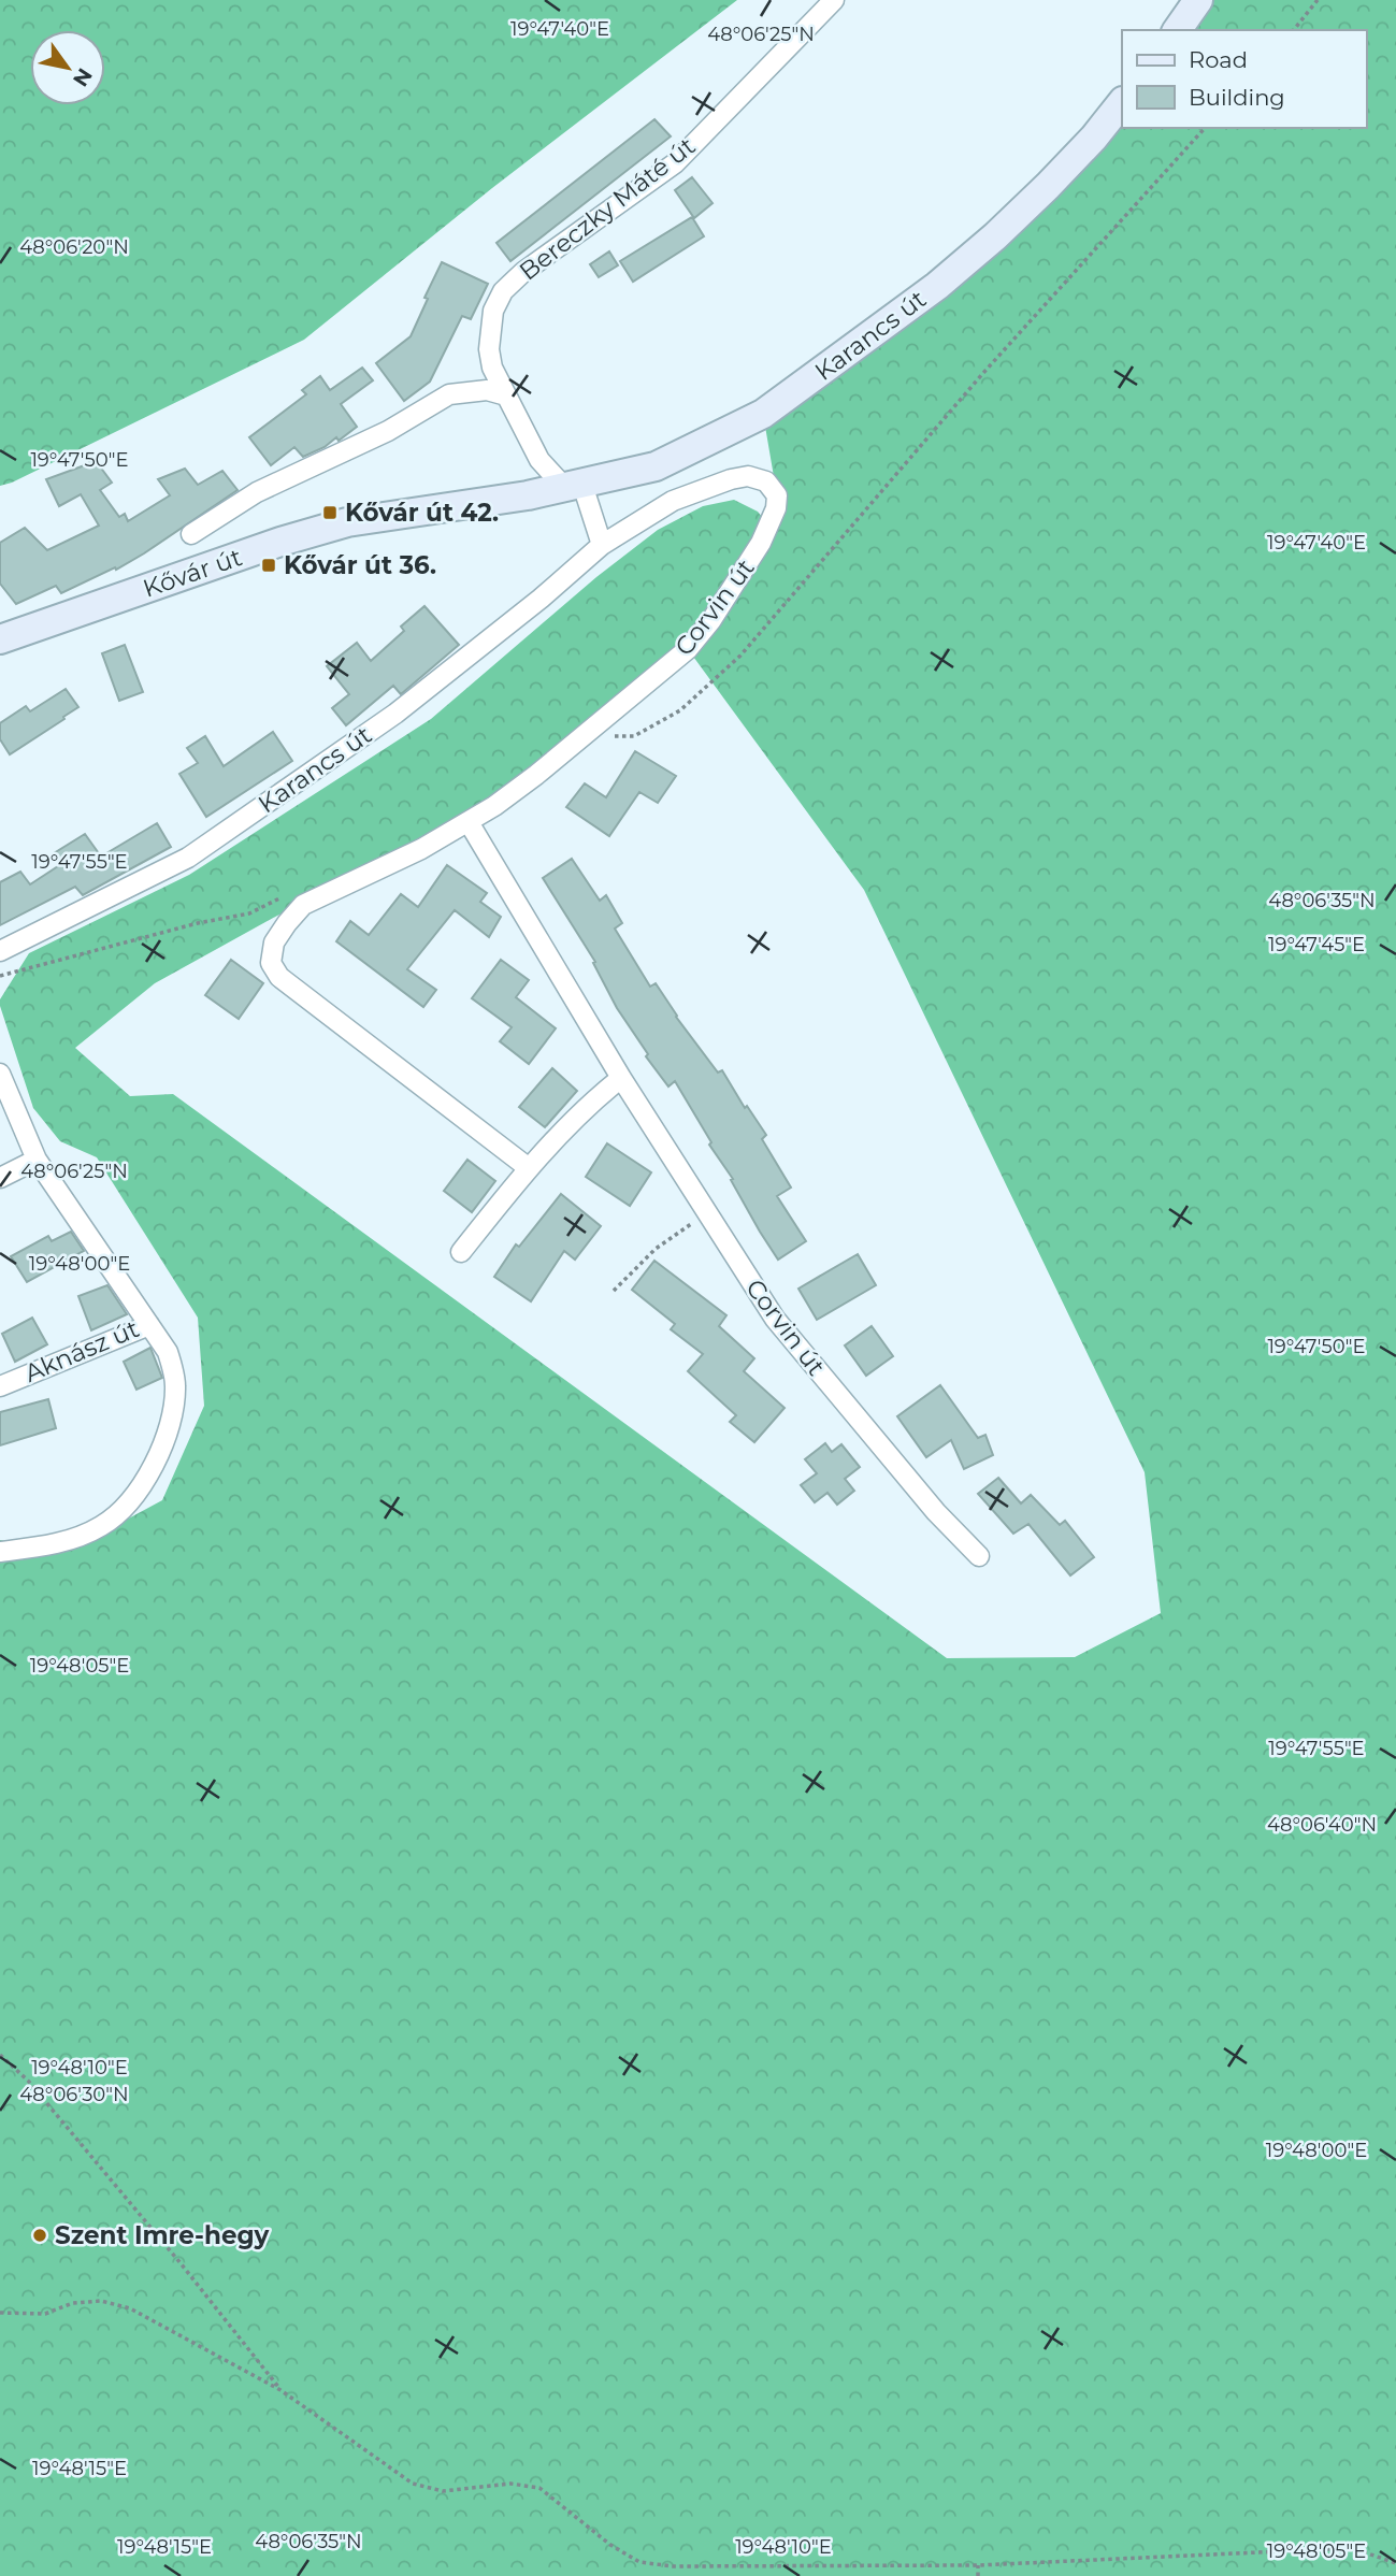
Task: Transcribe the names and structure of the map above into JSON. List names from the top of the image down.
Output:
{
  "streets": {
    "main road": ["Karancs út", "Kővár út"],
    "street": ["Bereczky Máté út", "Corvin út", "Aknász út"]
  },
  "crossings": [
    ["Bereczky Máté út", "Karancs út"],
    ["Bereczky Máté út", "Kővár út"],
    ["Karancs út", "Kővár út"],
    ["Karancs út", "Corvin út"]
  ],
  "places": {
    "transit": ["Kővár út 42.", "Kővár út 36."],
    "other": ["Szent Imre-hegy"]
  },
  "legend": ["Road", "Building"],
  "north": "bottom right",
  "coordinates": [
    "19°47'40\"E",
    "48°06'25\"N",
    "48°06'20\"N",
    "19°47'50\"E",
    "19°47'55\"E",
    "48°06'35\"N",
    "19°47'45\"E",
    "19°48'00\"E",
    "19°48'05\"E",
    "48°06'40\"N",
    "19°48'10\"E",
    "48°06'30\"N",
    "19°48'15\"E"
  ]
}
